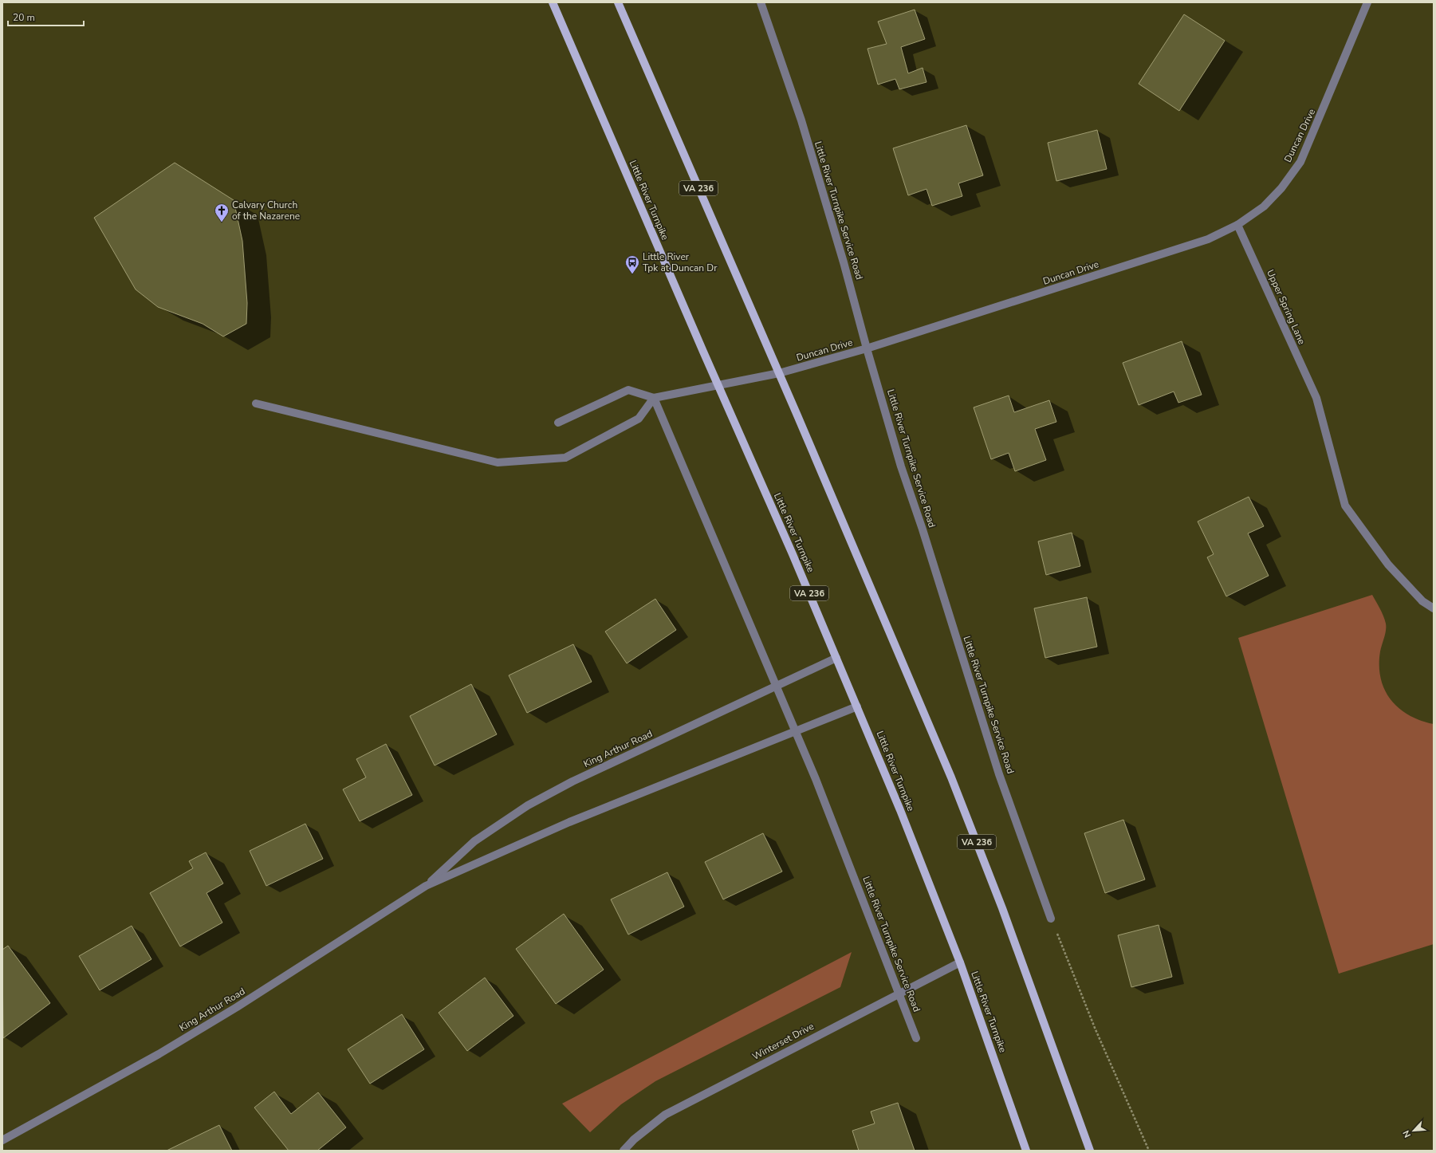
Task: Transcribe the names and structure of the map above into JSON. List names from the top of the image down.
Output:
{
  "streets": {
    "main road": ["VA 236", "Little River Turnpike"],
    "street": [
      "Duncan Drive",
      "Little River Turnpike Service Road",
      "Upper Spring Lane",
      "King Arthur Road",
      "Winterset Drive"
    ]
  },
  "crossings": [
    ["Duncan Drive", "VA 236"],
    ["Duncan Drive", "Little River Turnpike"],
    ["Duncan Drive", "Little River Turnpike Service Road"],
    ["Duncan Drive", "Upper Spring Lane"],
    ["Little River Turnpike", "King Arthur Road"],
    ["Little River Turnpike", "Winterset Drive"],
    ["Little River Turnpike Service Road", "King Arthur Road"],
    ["Little River Turnpike Service Road", "Winterset Drive"]
  ],
  "places": {
    "church": ["Calvary Church of the Nazarene"],
    "bus stop": ["Little River Tpk at Duncan Dr"]
  },
  "scale_bar": "20 m",
  "north": "bottom left"
}
